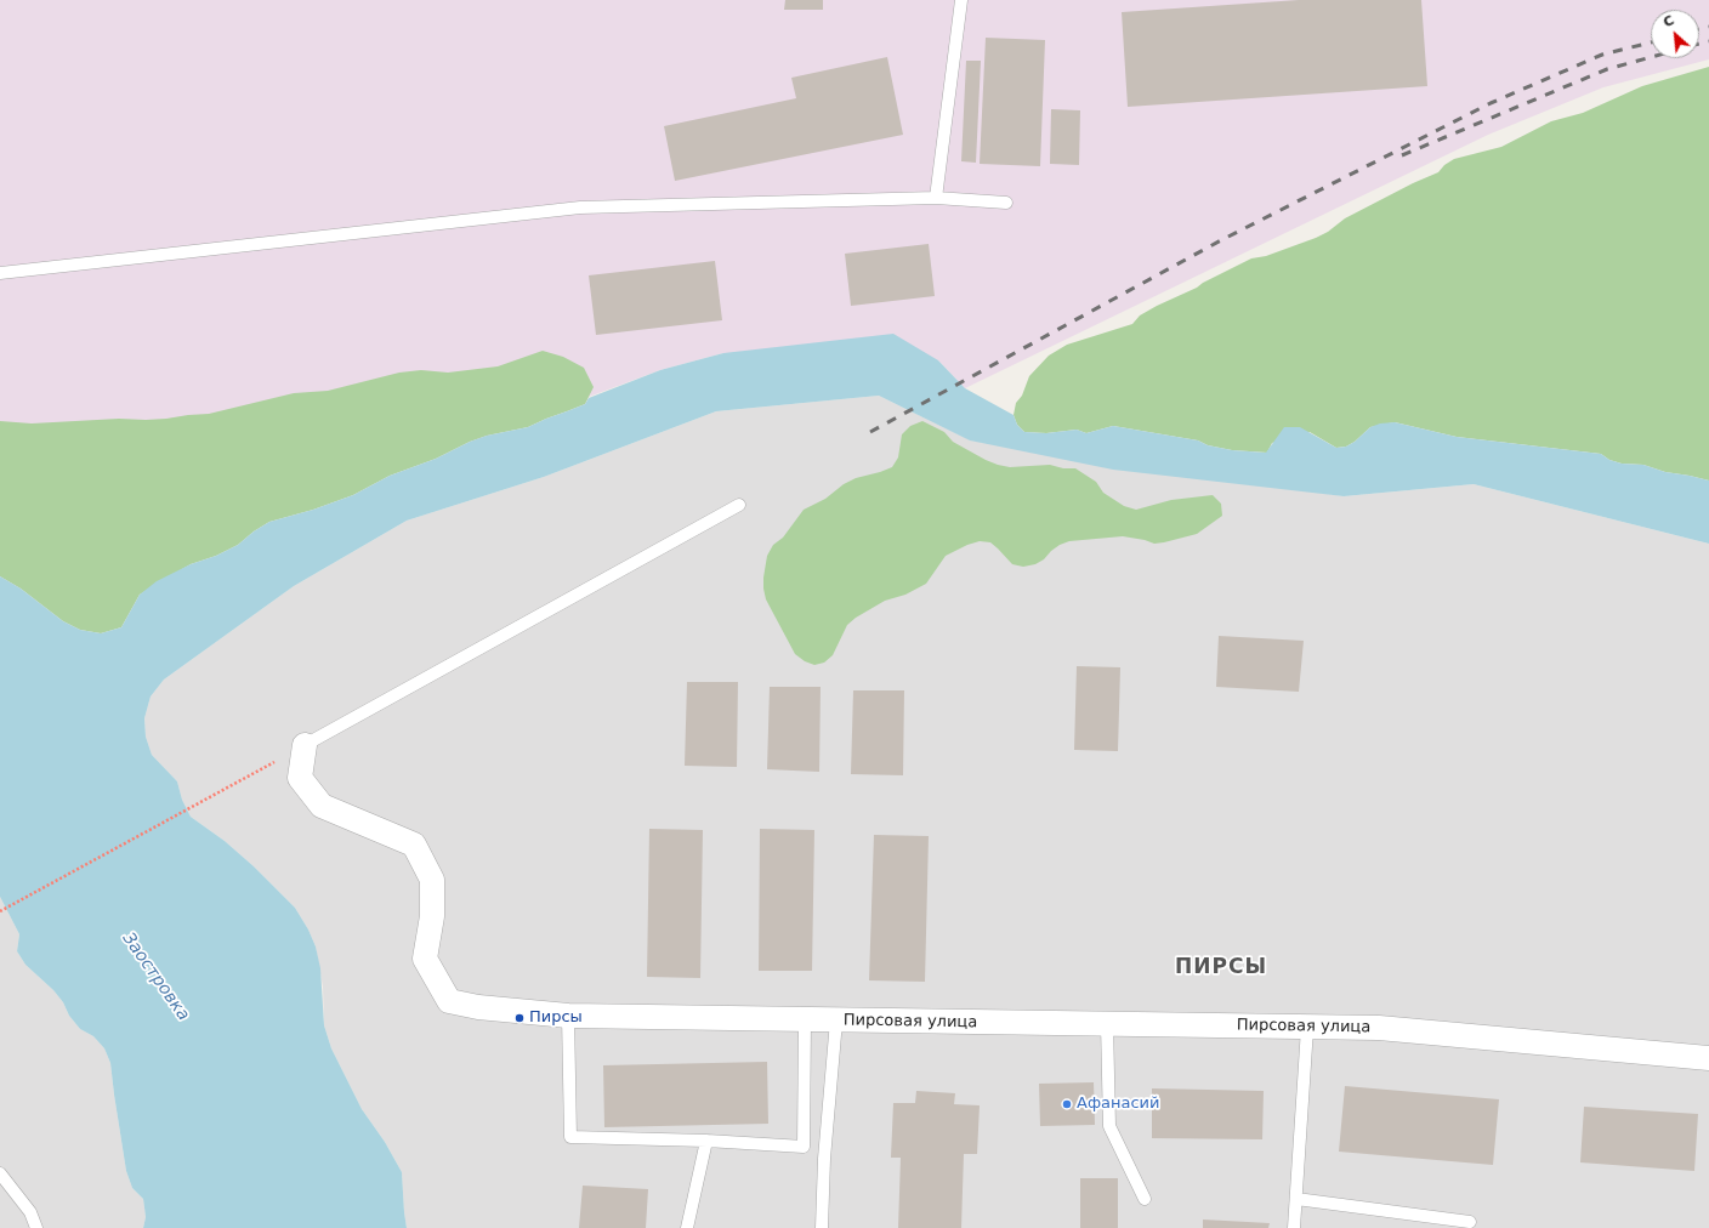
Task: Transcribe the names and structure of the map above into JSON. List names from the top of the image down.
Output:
{
  "streets": {
    "street": ["Пирсовая улица"]
  },
  "districts": ["ПИРСЫ"],
  "water": ["Заостровка"],
  "places": ["Пирсы", "Афанасий"],
  "north": "top left"
}
